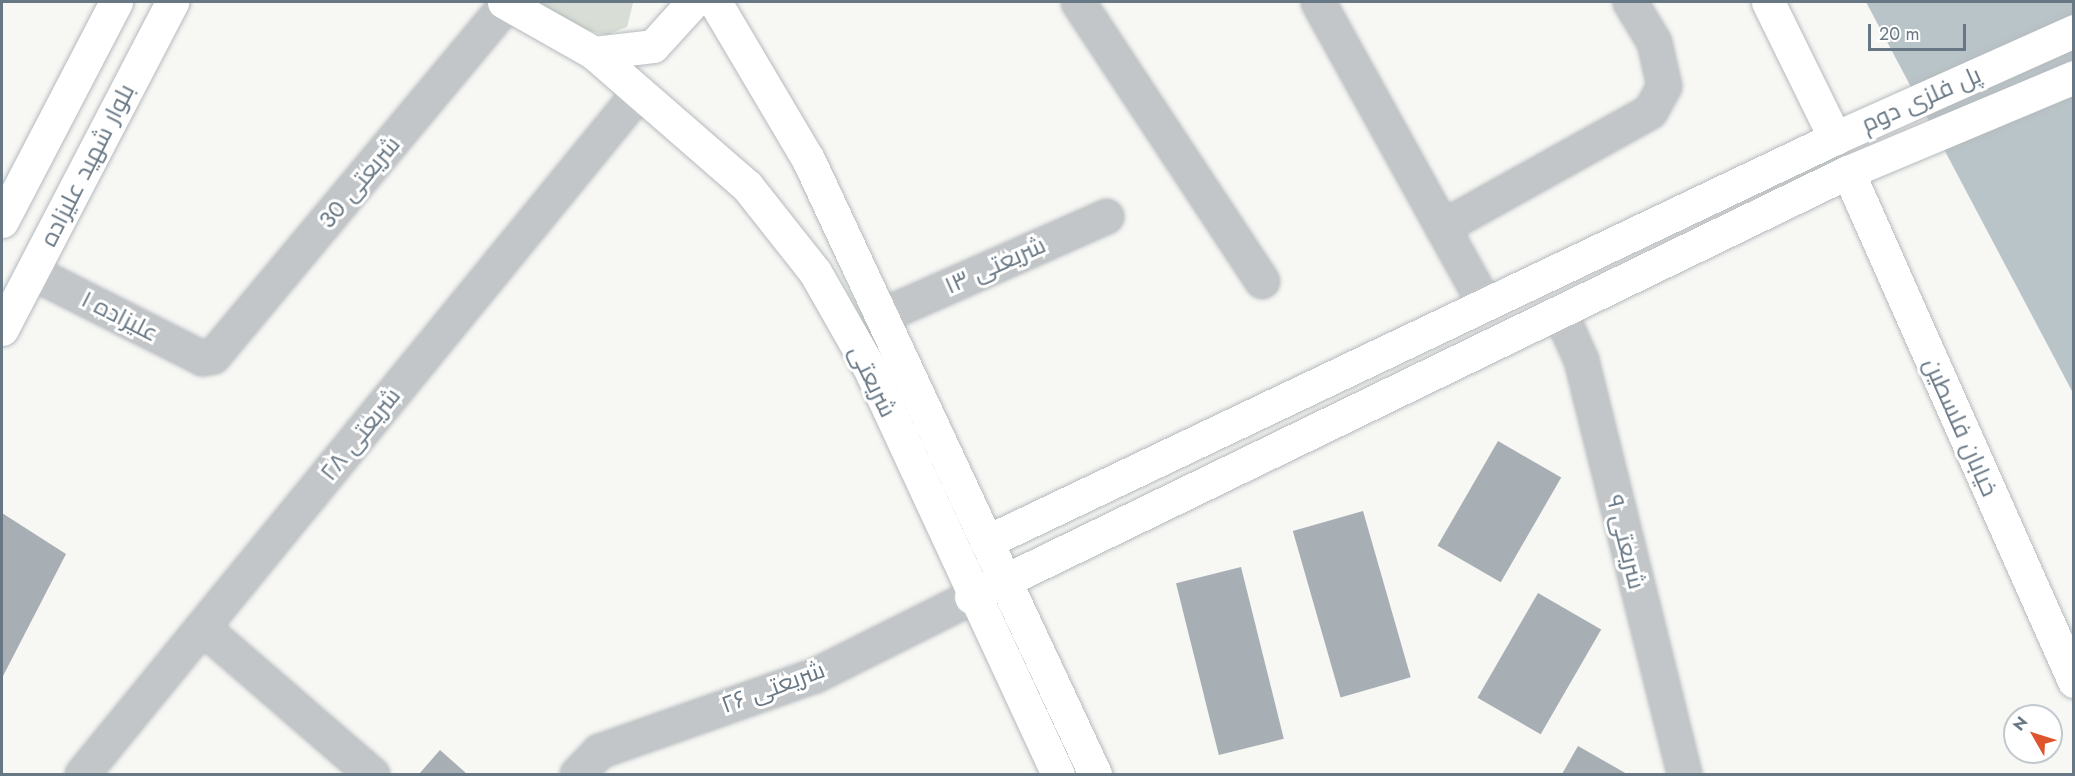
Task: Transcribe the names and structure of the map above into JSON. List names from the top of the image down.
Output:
{
  "streets": {
    "main road": [
      "پل فلزی دوم",
      "بلوار شهید علیزاده",
      "شریعتی",
      "خیابان فلسطین"
    ],
    "street": [
      "شریعتی 30",
      "شریعتی ۱۳",
      "علیزاده ۱",
      "شریعتی ۲۸",
      "شریعتی ۹",
      "شریعتی ۲۶"
    ]
  },
  "crossings": [
    ["پل فلزی دوم", "شریعتی"],
    ["پل فلزی دوم", "خیابان فلسطین"],
    ["پل فلزی دوم", "شریعتی ۹"],
    ["پل فلزی دوم", "شریعتی ۲۶"],
    ["بلوار شهید علیزاده", "علیزاده ۱"],
    ["شریعتی 30", "علیزاده ۱"],
    ["شریعتی 30", "شریعتی"],
    ["شریعتی ۱۳", "شریعتی"],
    ["شریعتی", "شریعتی ۲۸"],
    ["شریعتی", "شریعتی ۲۶"]
  ],
  "scale_bar": "20 m",
  "north": "top left"
}
